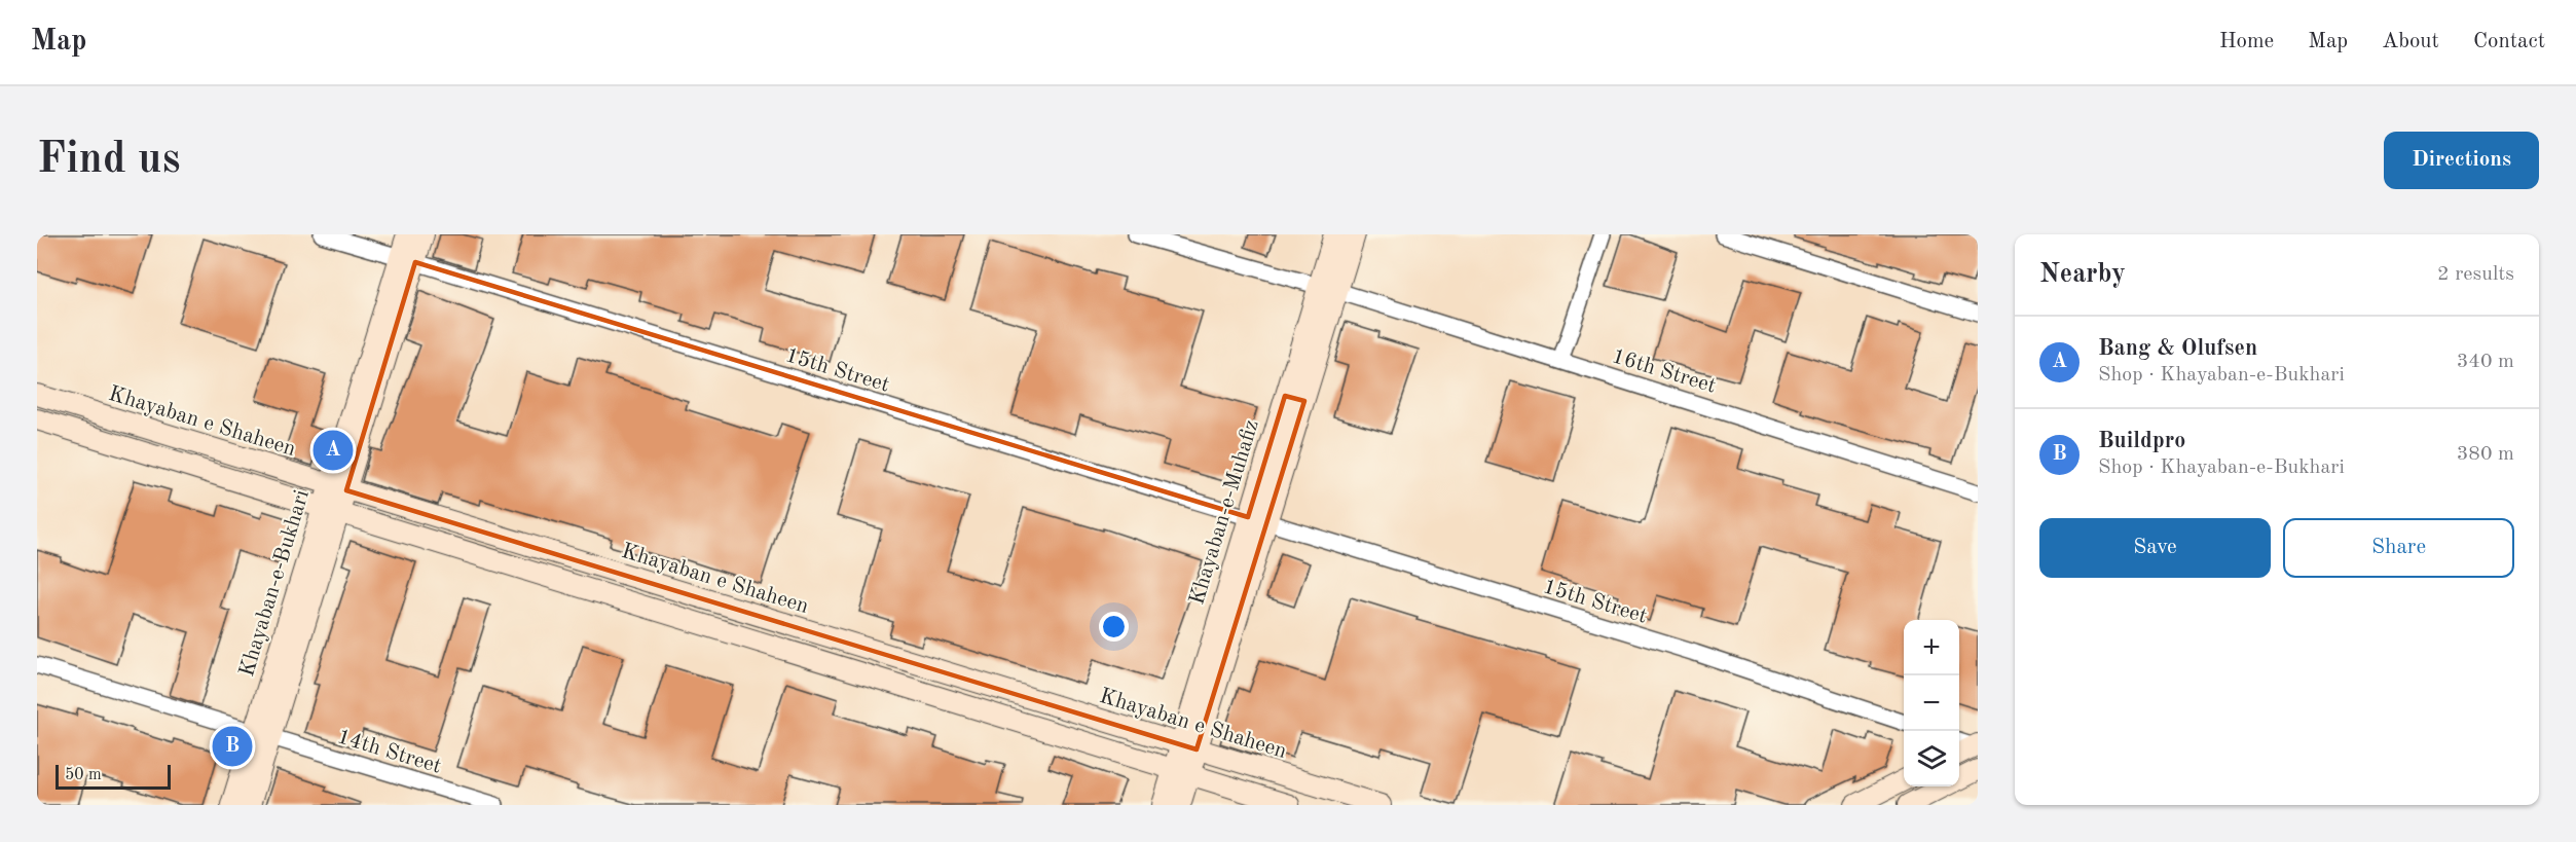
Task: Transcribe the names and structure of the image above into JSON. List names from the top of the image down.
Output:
{
  "streets": {
    "main road": ["Khayaban e Shaheen", "Khayaban-e-Muhafiz", "Khayaban-e-Bukhari"],
    "street": ["15th Street", "16th Street", "14th Street"]
  },
  "crossings": [
    ["15th Street", "Khayaban-e-Muhafiz"],
    ["15th Street", "Khayaban-e-Bukhari"],
    ["16th Street", "Khayaban-e-Muhafiz"],
    ["Khayaban e Shaheen", "Khayaban-e-Muhafiz"],
    ["Khayaban e Shaheen", "Khayaban-e-Bukhari"],
    ["Khayaban-e-Bukhari", "14th Street"]
  ],
  "scale_bar": "50 m",
  "page": {
    "header": "Map",
    "nav": [
      "Home",
      "Map",
      "About",
      "Contact"
    ],
    "buttons": [
      "Directions",
      ["Save", "Share"]
    ],
    "title": "Find us",
    "heading": ["Nearby", "2 results"],
    "list": [
      {
        "mark": "A",
        "name": "Bang & Olufsen",
        "note": "Shop · Khayaban-e-Bukhari",
        "value": "340 m"
      },
      {
        "mark": "B",
        "name": "Buildpro",
        "note": "Shop · Khayaban-e-Bukhari",
        "value": "380 m"
      }
    ],
    "pins": ["A", "B"],
    "map_buttons": ["+", "−"],
    "scale": "50 m"
  }
}
